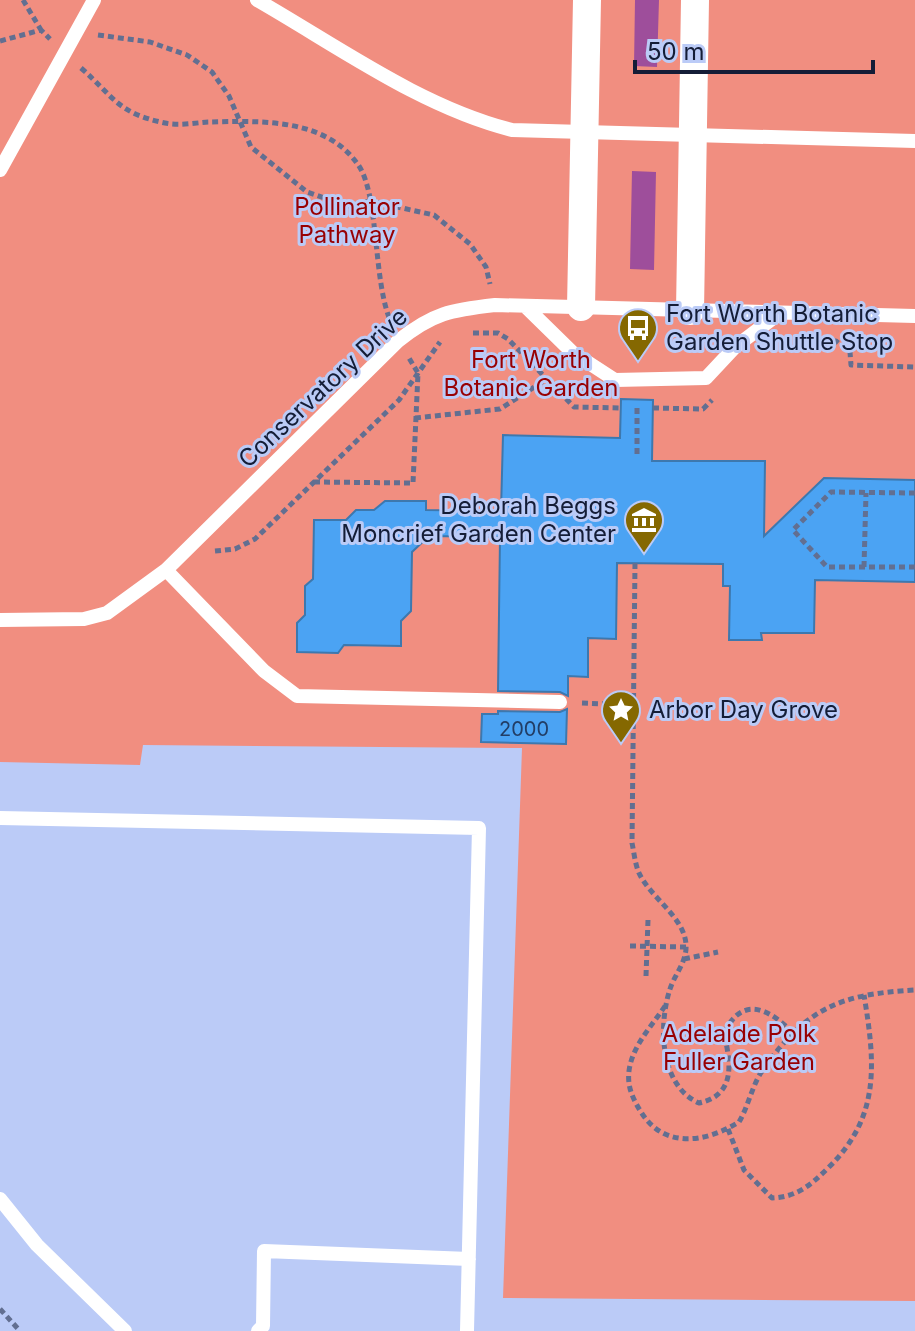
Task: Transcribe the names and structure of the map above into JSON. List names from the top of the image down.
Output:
{
  "streets": {
    "lane": ["Conservatory Drive"]
  },
  "parks": ["Pollinator Pathway", "Fort Worth Botanic Garden", "Adelaide Polk Fuller Garden"],
  "places": {
    "bus stop": ["Fort Worth Botanic Garden Shuttle Stop"],
    "museum": ["Deborah Beggs Moncrief Garden Center"],
    "place": ["Arbor Day Grove"]
  },
  "house_numbers": ["2000"],
  "scale_bar": "50 m"
}
